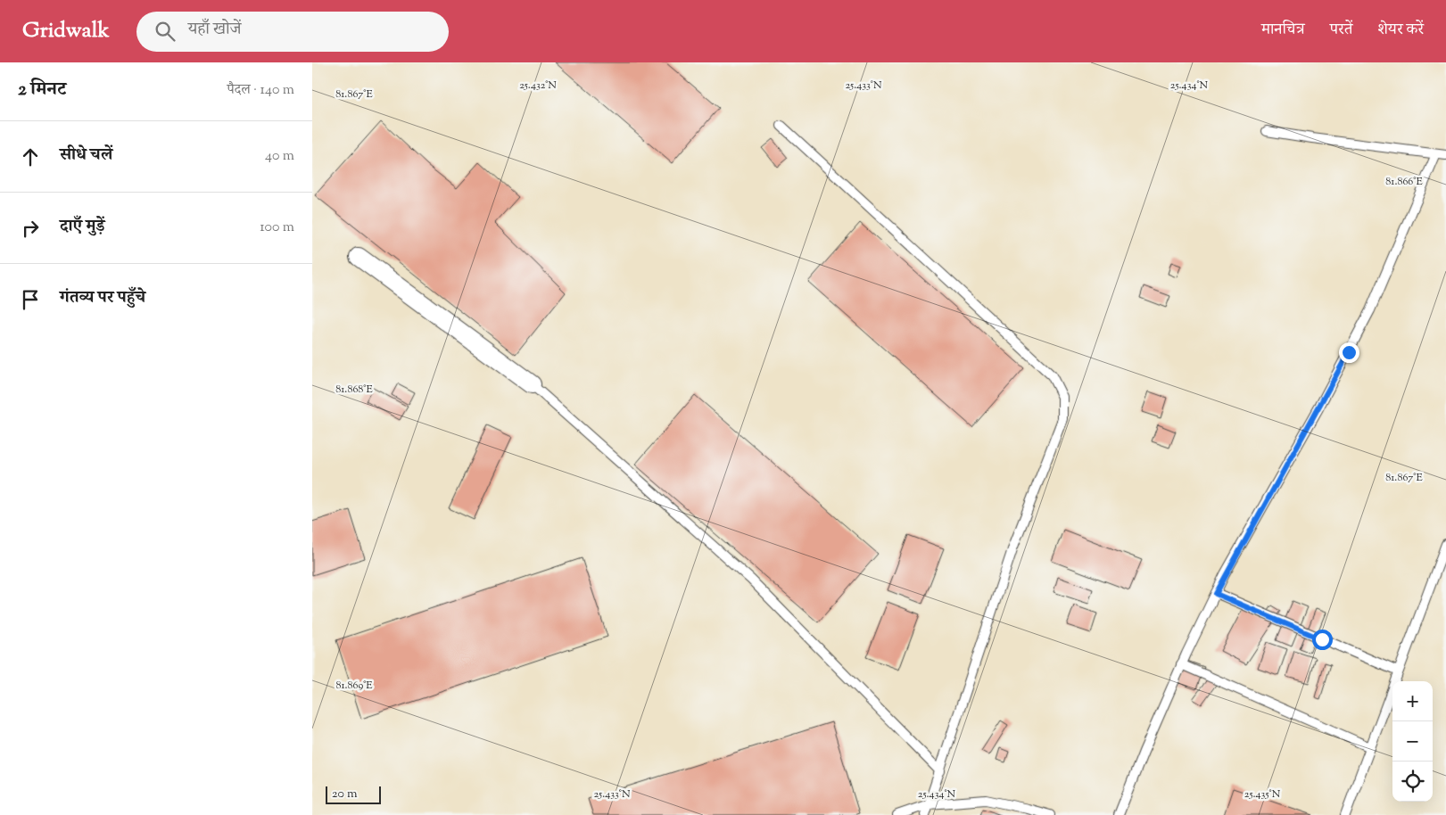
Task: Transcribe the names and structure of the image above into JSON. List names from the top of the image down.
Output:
{
  "scale_bar": "20 m",
  "page": {
    "header": "Gridwalk",
    "search": "यहाँ खोजें",
    "nav": ["मानचित्र", "परतें", "शेयर करें"],
    "heading": ["2 मिनट", "पैदल · 140 m"],
    "list": [
      ["सीधे चलें", "40 m"],
      ["दाएँ मुड़ें", "100 m"],
      "गंतव्य पर पहुँचे"
    ],
    "map_buttons": ["+", "−"],
    "scale": "20 m"
  },
  "coordinates": [
    "25.432°N",
    "25.433°N",
    "25.434°N",
    "81.867°E",
    "81.866°E",
    "81.868°E",
    "81.869°E",
    "25.435°N"
  ]
}
